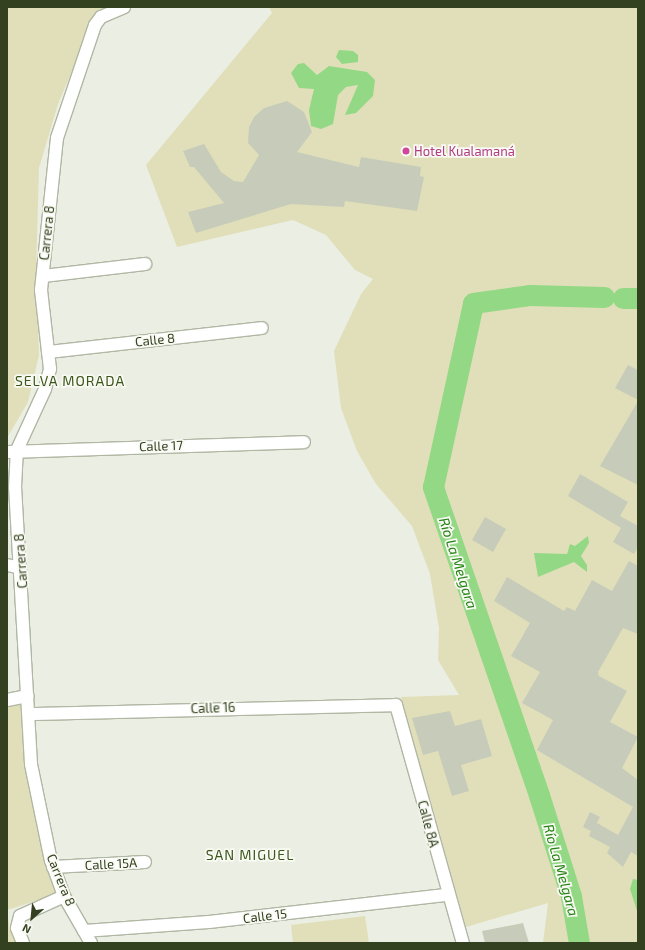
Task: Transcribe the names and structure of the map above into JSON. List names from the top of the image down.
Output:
{
  "streets": {
    "street": [
      "Carrera 8",
      "Calle 8",
      "Calle 17",
      "Calle 16",
      "Calle 8A",
      "Calle 15A",
      "Calle 15"
    ]
  },
  "crossings": [
    ["Carrera 8", "Calle 8"],
    ["Carrera 8", "Calle 17"],
    ["Carrera 8", "Calle 16"],
    ["Carrera 8", "Calle 15A"],
    ["Carrera 8", "Calle 15"],
    ["Calle 16", "Calle 8A"],
    ["Calle 8A", "Calle 15"]
  ],
  "districts": ["SELVA MORADA", "SAN MIGUEL"],
  "water": ["Río La Melgara"],
  "places": ["Hotel Kualamaná"],
  "north": "bottom left"
}
